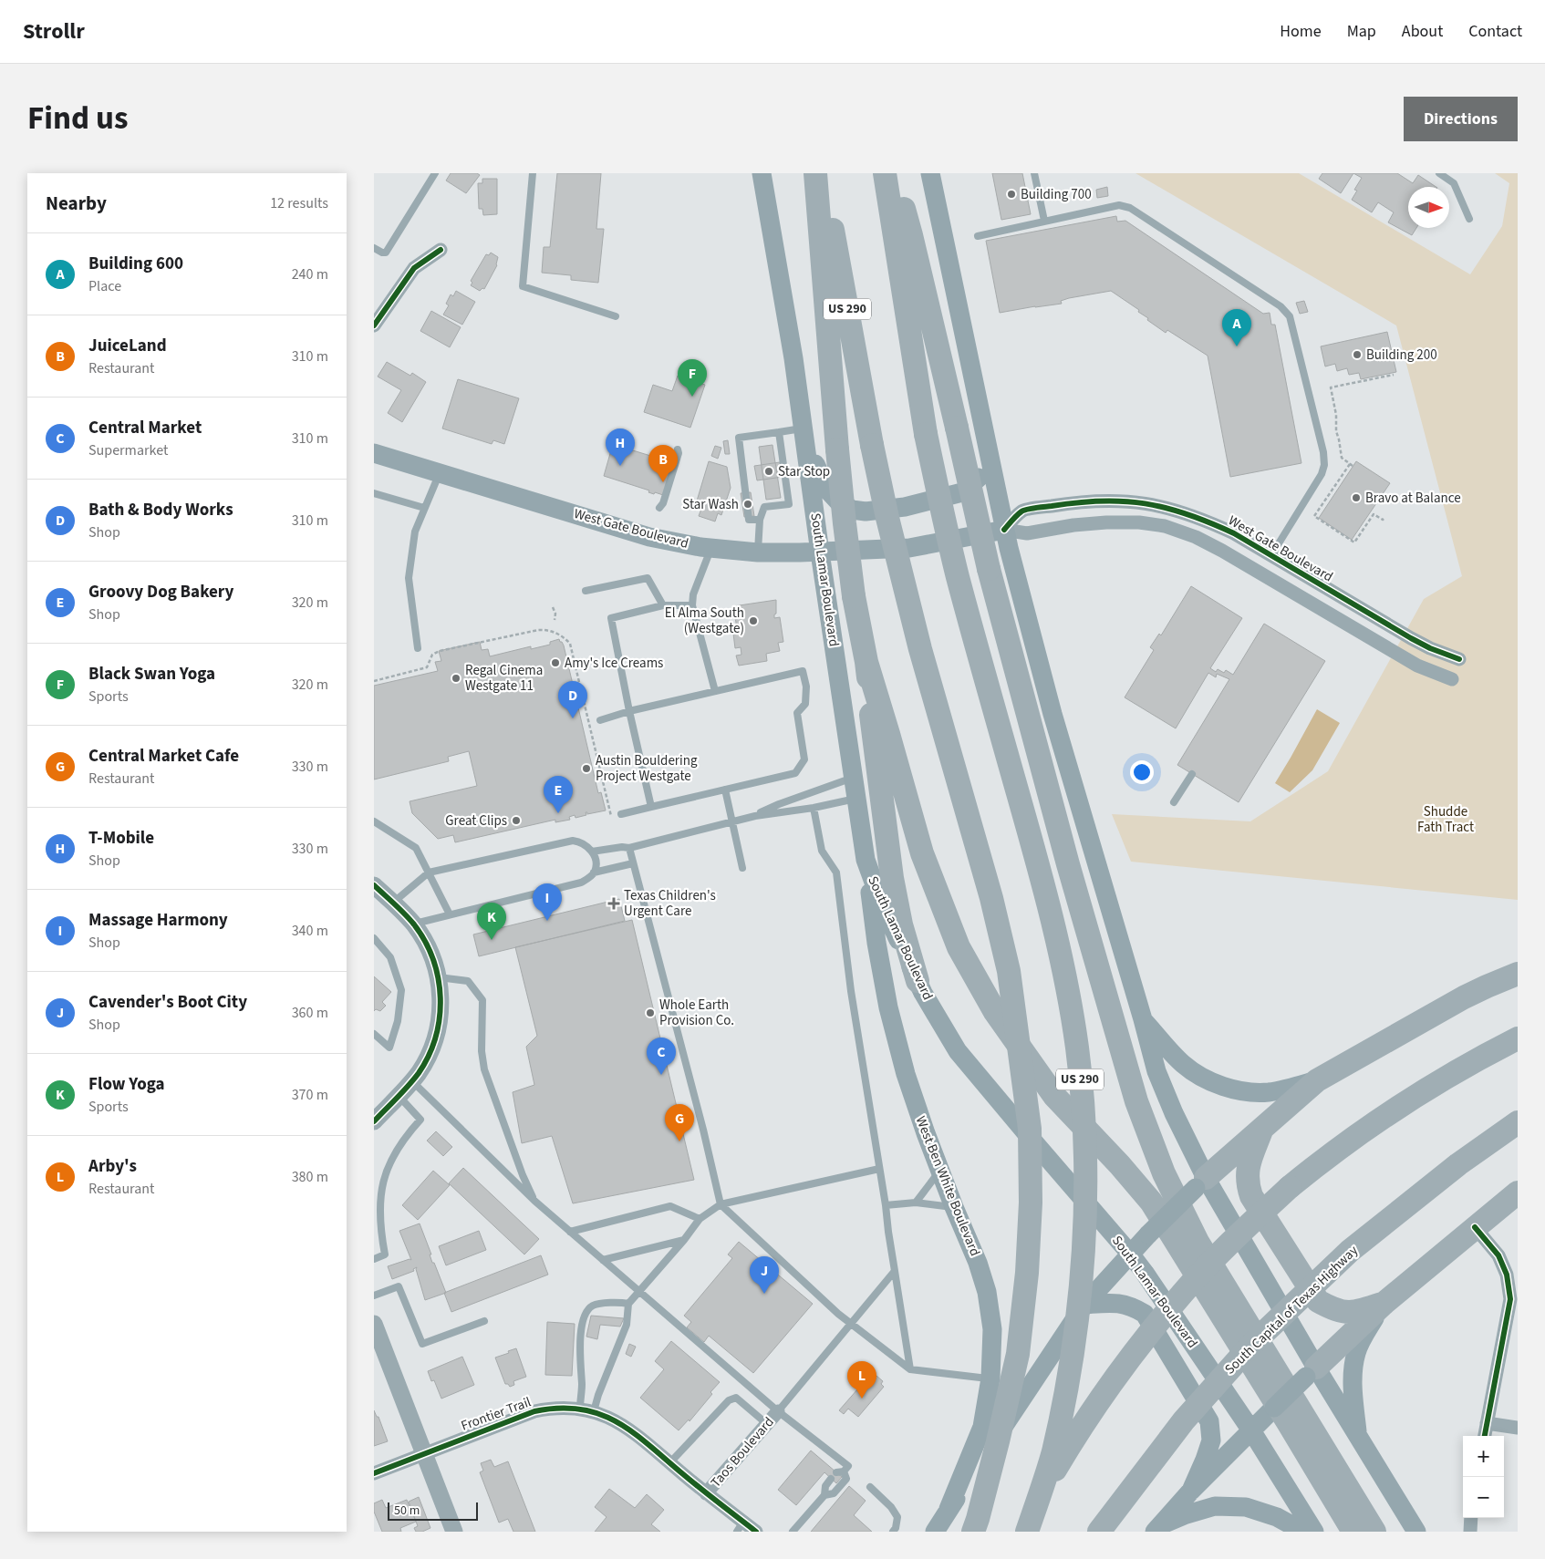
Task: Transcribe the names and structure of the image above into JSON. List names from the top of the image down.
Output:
{
  "streets": {
    "highway": ["US 290", "South Capital of Texas Highway"],
    "main road": ["West Gate Boulevard", "South Lamar Boulevard", "West Ben White Boulevard"],
    "street": ["Frontier Trail", "Taos Boulevard"]
  },
  "crossings": [
    ["West Gate Boulevard", "South Lamar Boulevard"],
    ["South Lamar Boulevard", "West Ben White Boulevard"],
    ["Frontier Trail", "Taos Boulevard"]
  ],
  "parks": ["Shudde Fath Tract"],
  "places": {
    "other": [
      "Building 700",
      "Building 200",
      "Star Stop",
      "Bravo at Balance",
      "Star Wash",
      "El Alma South (Westgate)",
      "Amy's Ice Creams",
      "Regal Cinema Westgate 11",
      "Austin Bouldering Project Westgate",
      "Great Clips",
      "Whole Earth Provision Co."
    ],
    "health": ["Texas Children's Urgent Care"]
  },
  "scale_bar": "50 m",
  "north": "right",
  "page": {
    "header": "Strollr",
    "nav": [
      "Home",
      "Map",
      "About",
      "Contact"
    ],
    "title": "Find us",
    "buttons": "Directions",
    "heading": ["Nearby", "12 results"],
    "list": [
      {
        "mark": "A",
        "name": "Building 600",
        "note": "Place",
        "value": "240 m"
      },
      {
        "mark": "B",
        "name": "JuiceLand",
        "note": "Restaurant",
        "value": "310 m"
      },
      {
        "mark": "C",
        "name": "Central Market",
        "note": "Supermarket",
        "value": "310 m"
      },
      {
        "mark": "D",
        "name": "Bath & Body Works",
        "note": "Shop",
        "value": "310 m"
      },
      {
        "mark": "E",
        "name": "Groovy Dog Bakery",
        "note": "Shop",
        "value": "320 m"
      },
      {
        "mark": "F",
        "name": "Black Swan Yoga",
        "note": "Sports",
        "value": "320 m"
      },
      {
        "mark": "G",
        "name": "Central Market Cafe",
        "note": "Restaurant",
        "value": "330 m"
      },
      {
        "mark": "H",
        "name": "T-Mobile",
        "note": "Shop",
        "value": "330 m"
      },
      {
        "mark": "I",
        "name": "Massage Harmony",
        "note": "Shop",
        "value": "340 m"
      },
      {
        "mark": "J",
        "name": "Cavender's Boot City",
        "note": "Shop",
        "value": "360 m"
      },
      {
        "mark": "K",
        "name": "Flow Yoga",
        "note": "Sports",
        "value": "370 m"
      },
      {
        "mark": "L",
        "name": "Arby's",
        "note": "Restaurant",
        "value": "380 m"
      }
    ],
    "pins": [
      "A",
      "F",
      "H",
      "B",
      "D",
      "E",
      "I",
      "K",
      "C",
      "G",
      "J",
      "L"
    ],
    "map_buttons": ["+", "−"],
    "scale": "50 m"
  }
}
